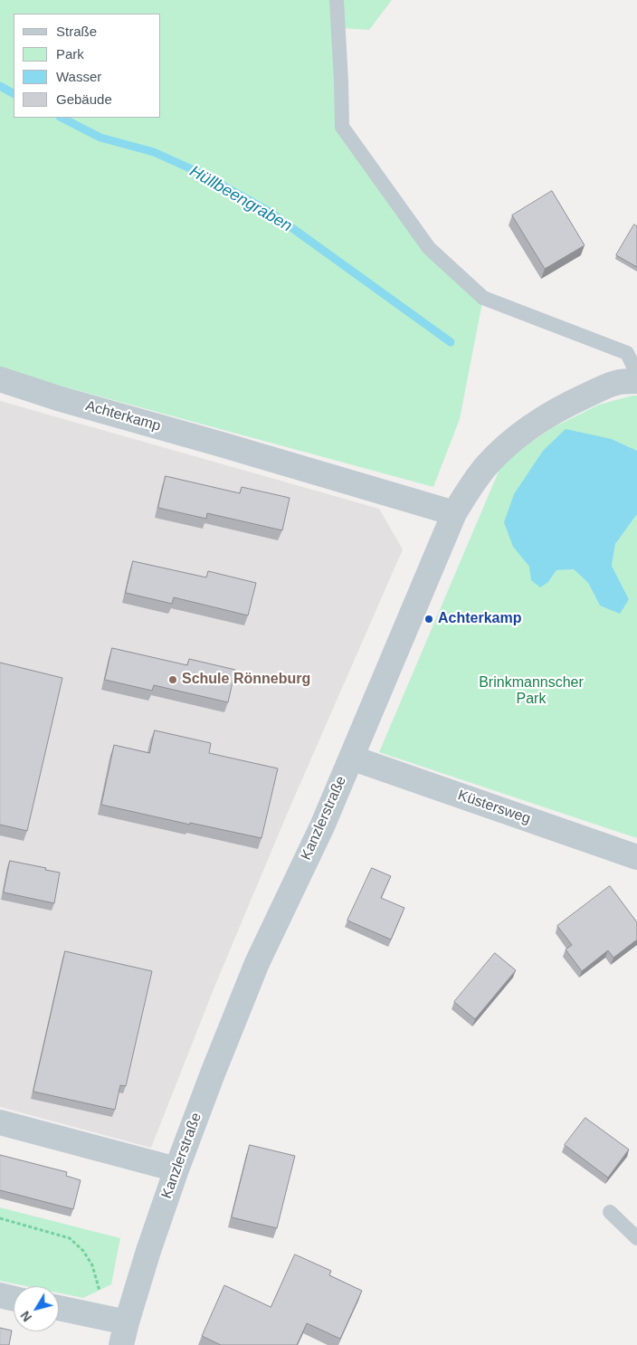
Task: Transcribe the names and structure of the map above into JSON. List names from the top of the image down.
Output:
{
  "streets": {
    "street": ["Achterkamp", "Küstersweg", "Kanzlerstraße"]
  },
  "crossings": [
    ["Achterkamp", "Kanzlerstraße"],
    ["Küstersweg", "Kanzlerstraße"]
  ],
  "water": ["Hüllbeengraben"],
  "parks": ["Brinkmannscher Park"],
  "places": ["Achterkamp", "Schule Rönneburg"],
  "legend": [
    "Straße",
    "Park",
    "Wasser",
    "Gebäude"
  ],
  "north": "bottom left"
}
